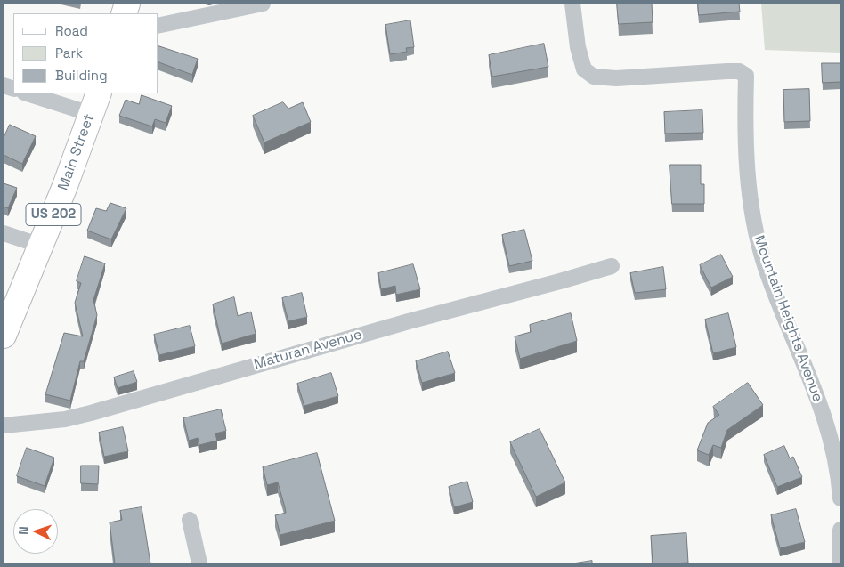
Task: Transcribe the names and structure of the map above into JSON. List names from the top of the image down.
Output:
{
  "streets": {
    "main road": ["Main Street", "US 202"],
    "street": ["Mountain Heights Avenue", "Maturan Avenue"]
  },
  "legend": ["Road", "Park", "Building"],
  "north": "left"
}
